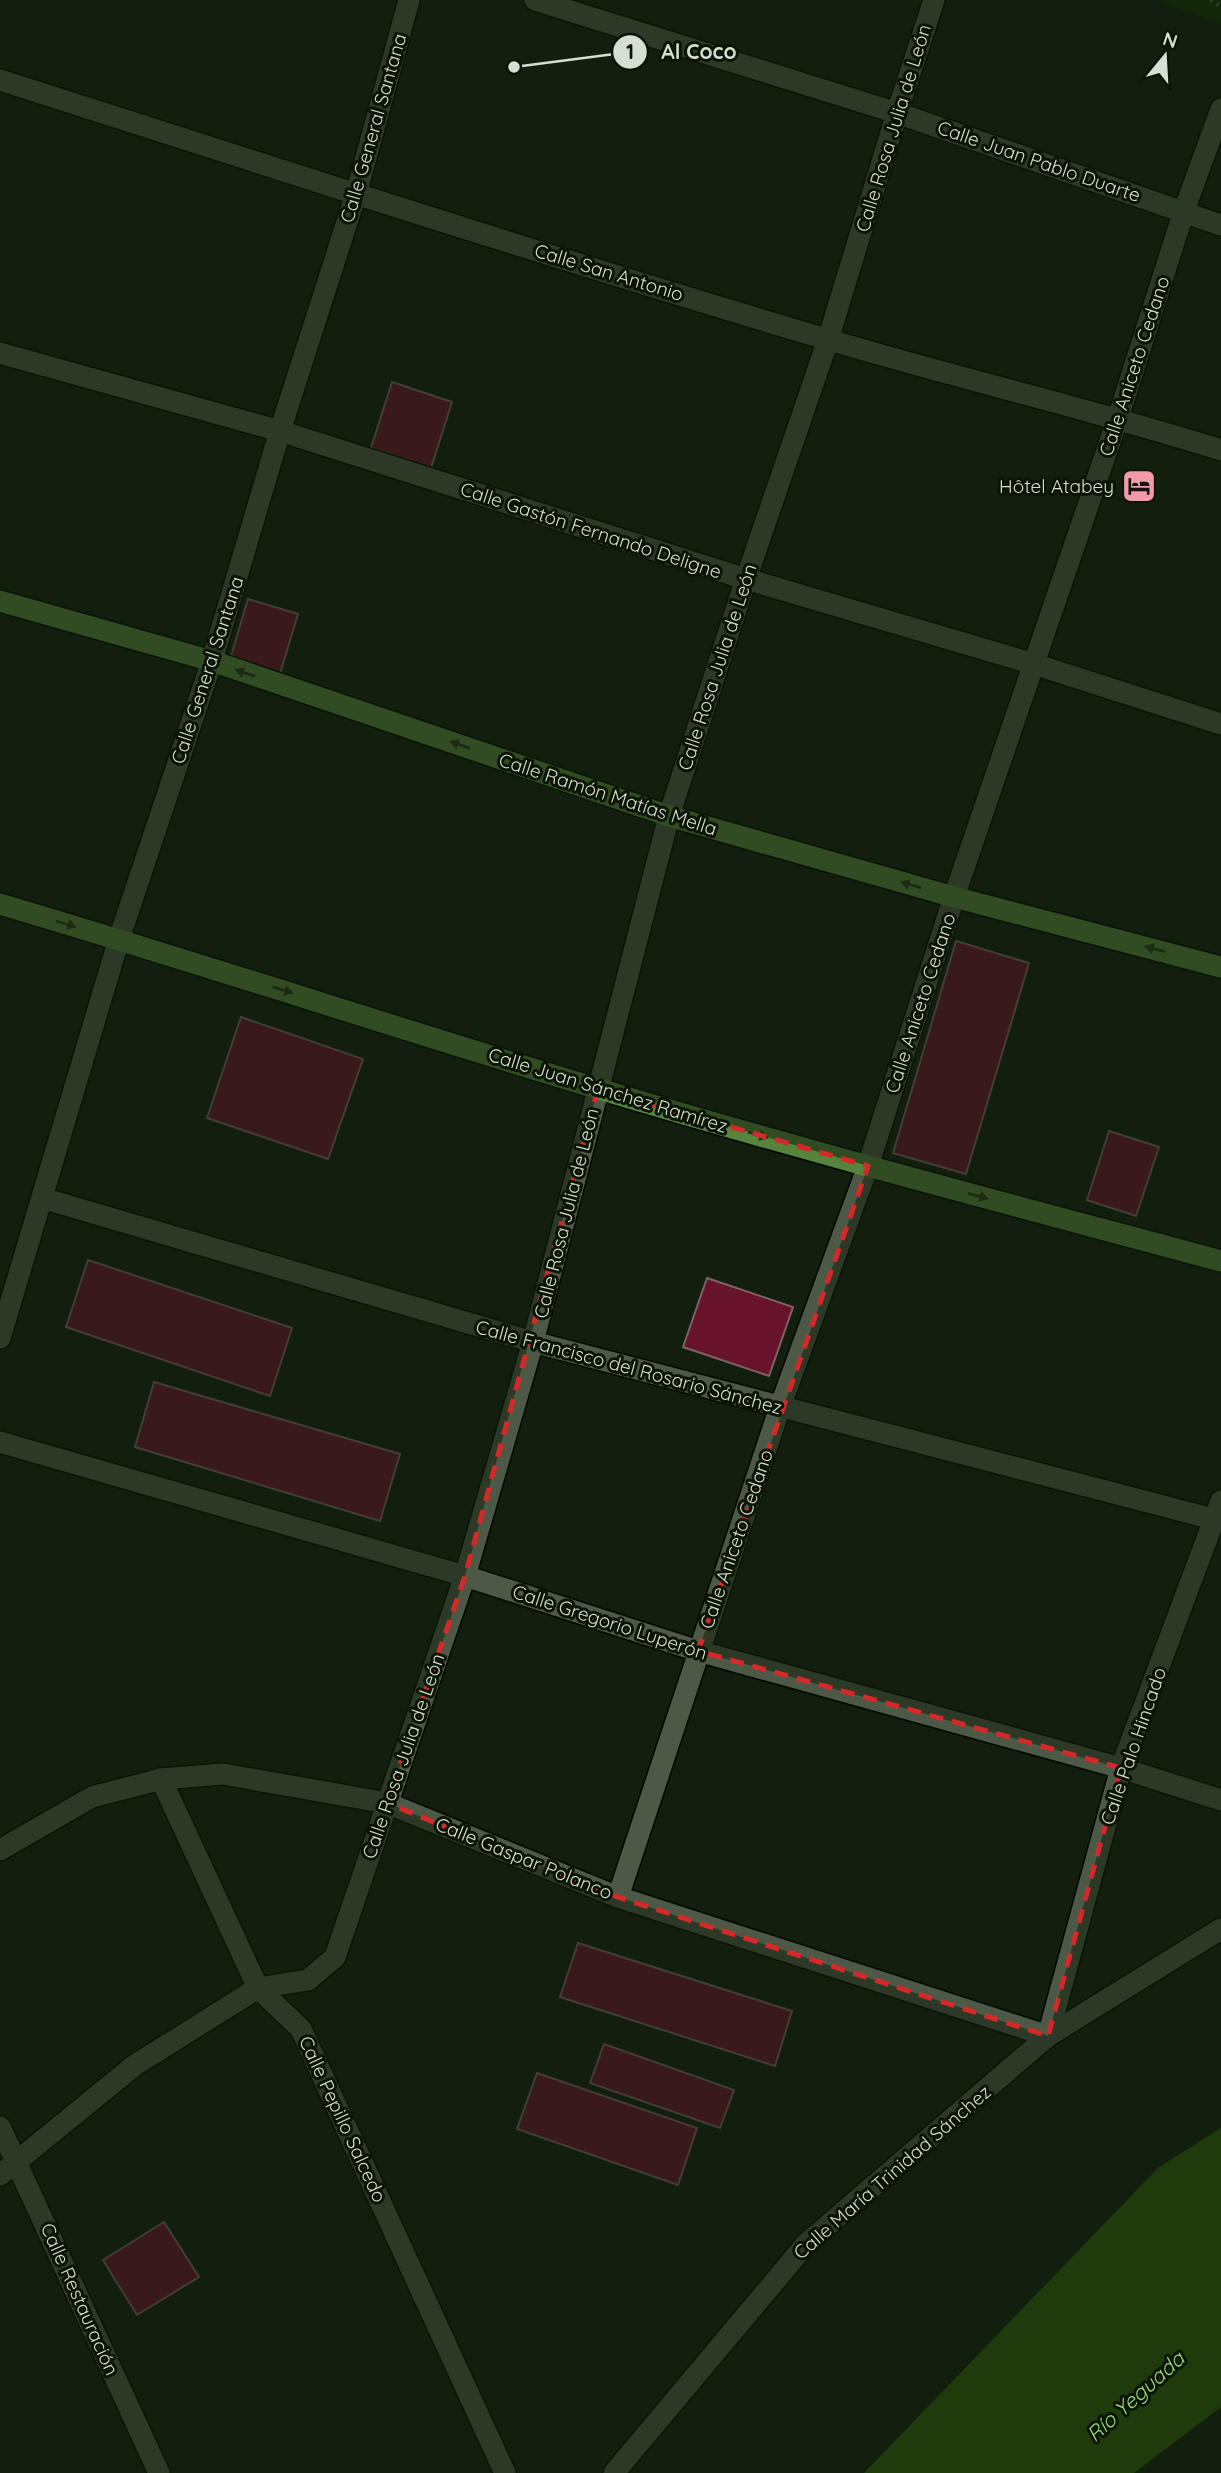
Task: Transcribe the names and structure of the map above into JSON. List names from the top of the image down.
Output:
{
  "streets": {
    "main road": ["Calle Ramón Matías Mella", "Calle Juan Sánchez Ramírez"],
    "street": [
      "Calle General Santana",
      "Calle Rosa Julia de León",
      "Calle Juan Pablo Duarte",
      "Calle San Antonio",
      "Calle Aniceto Cedano",
      "Calle Gastón Fernando Deligne",
      "Calle Francisco del Rosario Sánchez",
      "Calle Gregorio Luperón",
      "Calle Palo Hincado",
      "Calle Gaspar Polanco",
      "Calle Pepillo Salcedo",
      "Calle María Trinidad Sánchez",
      "Calle Restauración"
    ]
  },
  "crossings": [
    ["Calle General Santana", "Calle San Antonio"],
    ["Calle General Santana", "Calle Gastón Fernando Deligne"],
    ["Calle General Santana", "Calle Ramón Matías Mella"],
    ["Calle General Santana", "Calle Juan Sánchez Ramírez"],
    ["Calle General Santana", "Calle Francisco del Rosario Sánchez"],
    ["Calle Rosa Julia de León", "Calle Juan Pablo Duarte"],
    ["Calle Rosa Julia de León", "Calle San Antonio"],
    ["Calle Rosa Julia de León", "Calle Gastón Fernando Deligne"],
    ["Calle Rosa Julia de León", "Calle Ramón Matías Mella"],
    ["Calle Rosa Julia de León", "Calle Juan Sánchez Ramírez"],
    ["Calle Rosa Julia de León", "Calle Francisco del Rosario Sánchez"],
    ["Calle Rosa Julia de León", "Calle Gregorio Luperón"],
    ["Calle Rosa Julia de León", "Calle Gaspar Polanco"],
    ["Calle Rosa Julia de León", "Calle Pepillo Salcedo"],
    ["Calle Rosa Julia de León", "Calle Restauración"],
    ["Calle Juan Pablo Duarte", "Calle Aniceto Cedano"],
    ["Calle San Antonio", "Calle Aniceto Cedano"],
    ["Calle Aniceto Cedano", "Calle Gastón Fernando Deligne"],
    ["Calle Aniceto Cedano", "Calle Ramón Matías Mella"],
    ["Calle Aniceto Cedano", "Calle Juan Sánchez Ramírez"],
    ["Calle Aniceto Cedano", "Calle Francisco del Rosario Sánchez"],
    ["Calle Aniceto Cedano", "Calle Gregorio Luperón"],
    ["Calle Aniceto Cedano", "Calle Gaspar Polanco"],
    ["Calle Francisco del Rosario Sánchez", "Calle Palo Hincado"],
    ["Calle Gregorio Luperón", "Calle Palo Hincado"],
    ["Calle Palo Hincado", "Calle Gaspar Polanco"],
    ["Calle Palo Hincado", "Calle María Trinidad Sánchez"],
    ["Calle Gaspar Polanco", "Calle Pepillo Salcedo"],
    ["Calle Gaspar Polanco", "Calle María Trinidad Sánchez"]
  ],
  "one_way": ["Calle Ramón Matías Mella", "Calle Juan Sánchez Ramírez"],
  "water": ["Río Yeguada"],
  "places": {
    "other": ["Al Coco"],
    "hotel": ["Hôtel Atabey"]
  },
  "north": "top"
}
